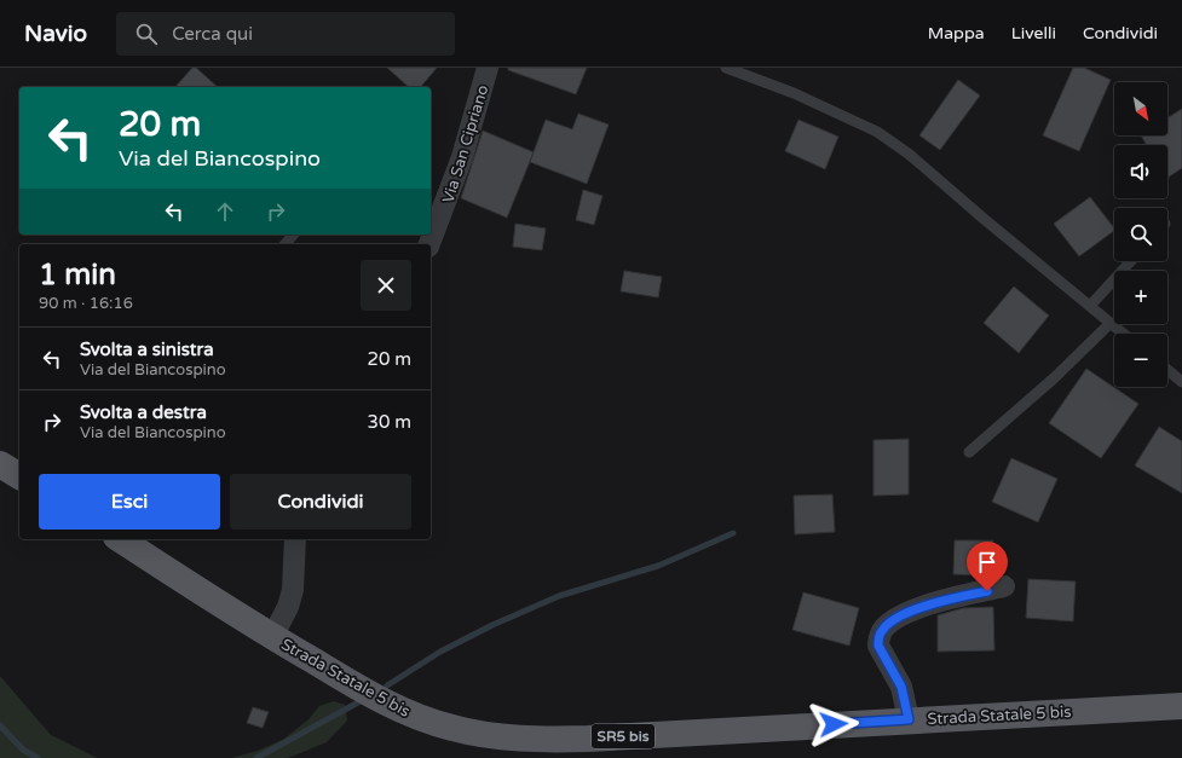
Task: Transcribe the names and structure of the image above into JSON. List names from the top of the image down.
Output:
{
  "streets": {
    "main road": ["Strada Statale 5 bis", "SR5 bis"],
    "street": ["Via San Cipriano"]
  },
  "north": "bottom right",
  "page": {
    "header": "Navio",
    "search": "Cerca qui",
    "nav": ["Mappa", "Livelli", "Condividi"],
    "map_buttons": ["+", "−"],
    "turn": ["20 m", "Via del Biancospino"],
    "heading": ["1 min", "90 m · 16:16"],
    "list": [
      {
        "name": "Svolta a sinistra",
        "note": "Via del Biancospino",
        "value": "20 m"
      },
      {
        "name": "Svolta a destra",
        "note": "Via del Biancospino",
        "value": "30 m"
      }
    ],
    "buttons": ["Esci", "Condividi"]
  }
}
